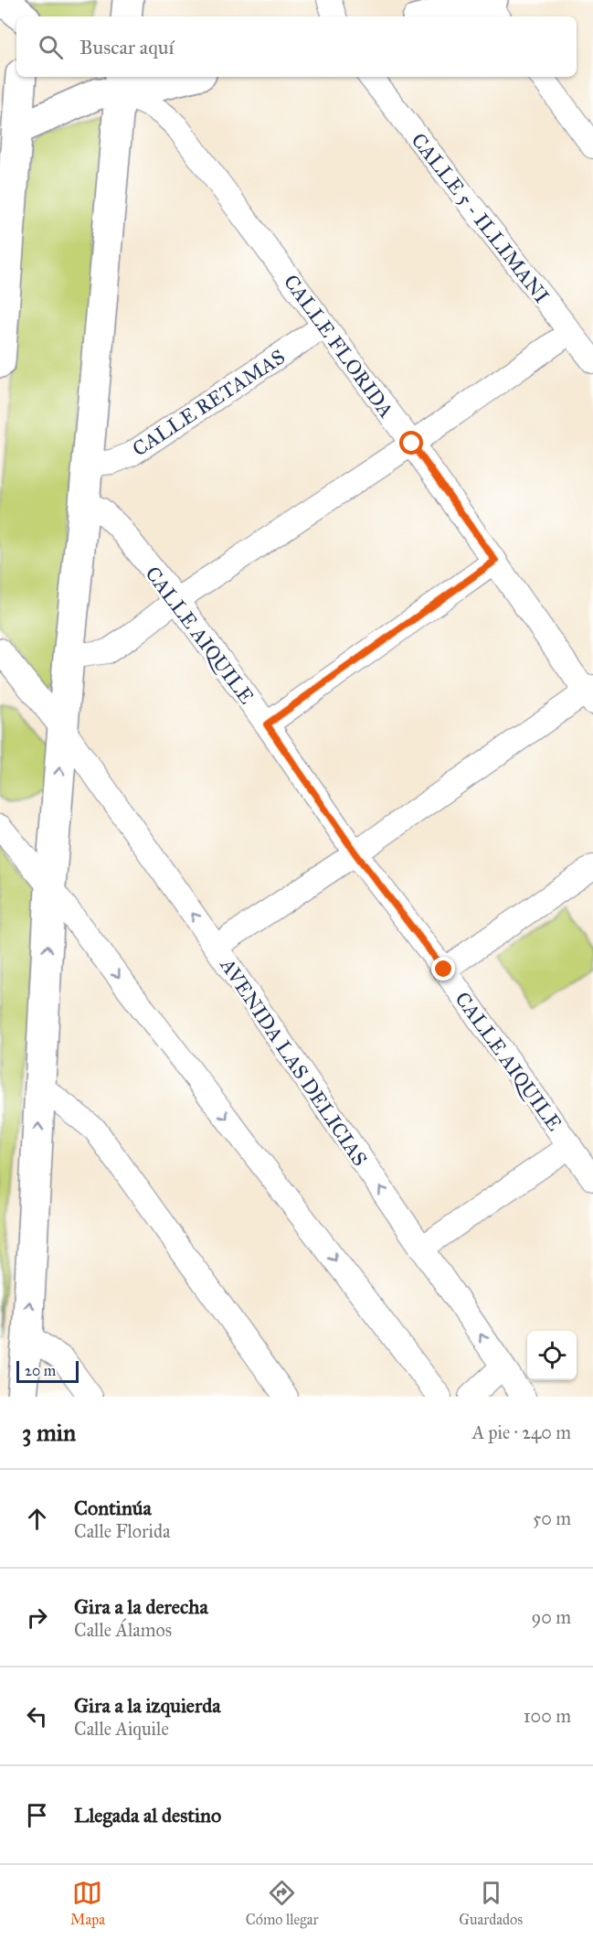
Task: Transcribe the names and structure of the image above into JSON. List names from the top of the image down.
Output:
{
  "streets": {
    "street": [
      "CALLE 5 - ILLIMANI",
      "CALLE FLORIDA",
      "CALLE RETAMAS",
      "CALLE AIQUILE",
      "AVENIDA LAS DELICIAS"
    ]
  },
  "crossings": [
    ["CALLE FLORIDA", "CALLE RETAMAS"]
  ],
  "scale_bar": "20 m",
  "page": {
    "search": "Buscar aquí",
    "scale": "20 m",
    "heading": ["3 min", "A pie · 240 m"],
    "list": [
      ["Continúa", "Calle Florida", "50 m"],
      ["Gira a la derecha", "Calle Álamos", "90 m"],
      ["Gira a la izquierda", "Calle Aiquile", "100 m"],
      "Llegada al destino"
    ],
    "nav": ["Mapa", "Cómo llegar", "Guardados"]
  }
}
